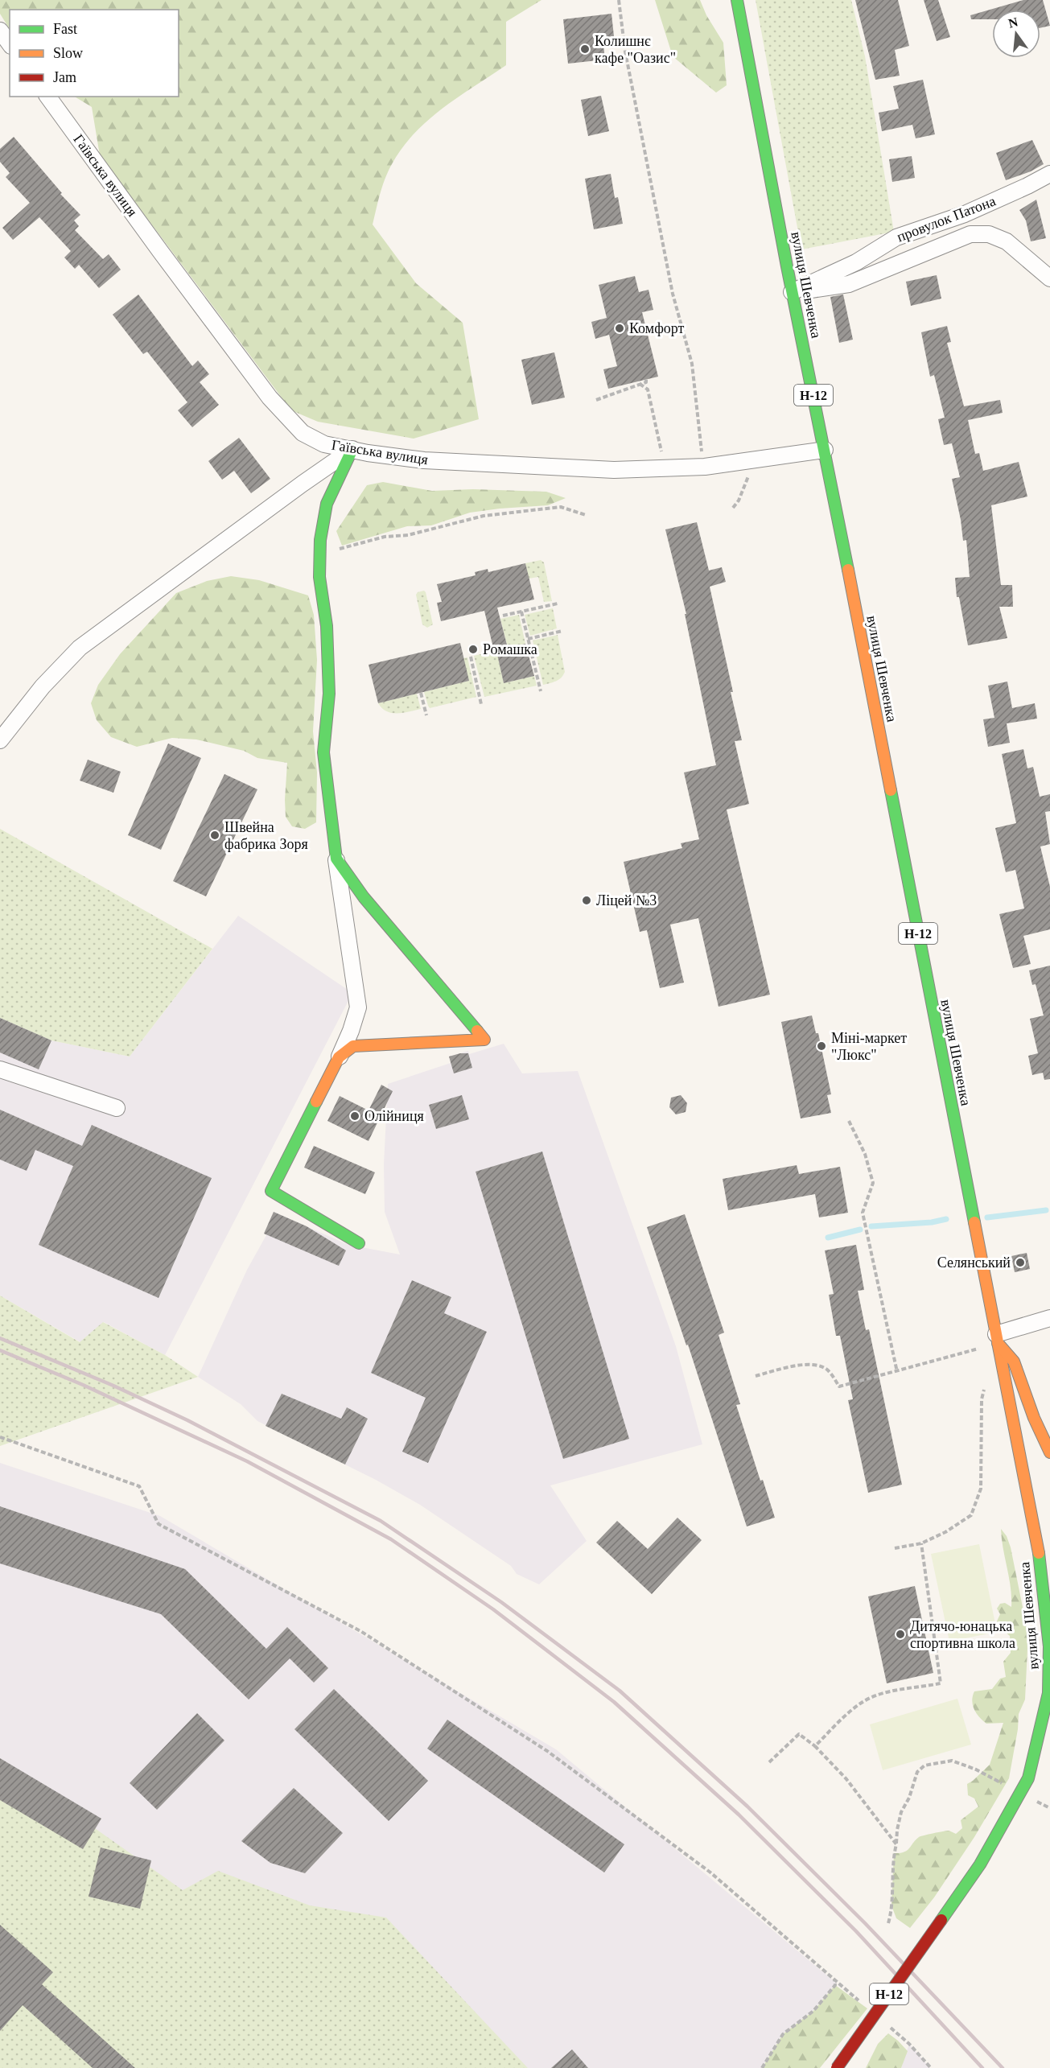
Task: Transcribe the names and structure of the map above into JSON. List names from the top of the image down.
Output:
{
  "streets": {
    "main road": ["вулиця Шевченка", "Н-12"],
    "street": ["Гаївська вулиця", "провулок Патона"]
  },
  "crossings": [
    ["Гаївська вулиця", "вулиця Шевченка"],
    ["провулок Патона", "вулиця Шевченка"]
  ],
  "places": [
    "Колишнє кафе \"Оазис\"",
    "Комфорт",
    "Ромашка",
    "Швейна фабрика Зоря",
    "Ліцей №3",
    "Міні-маркет \"Люкс\"",
    "Олійниця",
    "Селянський",
    "Дитячо-юнацька спортивна школа"
  ],
  "legend": ["Fast", "Slow", "Jam"],
  "north": "top"
}
